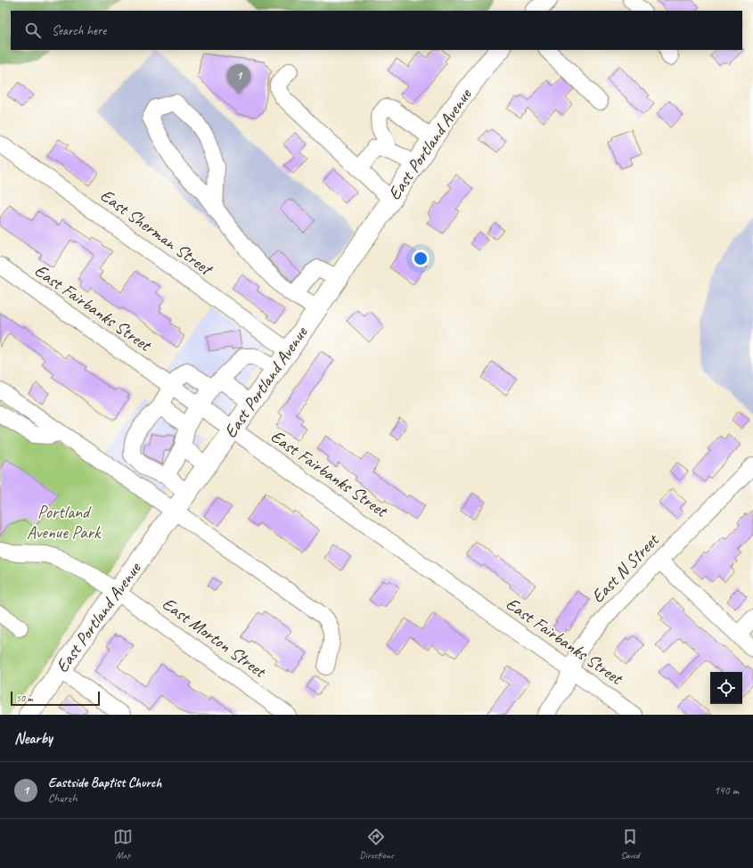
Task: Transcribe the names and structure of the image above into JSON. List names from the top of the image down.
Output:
{
  "streets": {
    "main road": ["East Portland Avenue"],
    "street": [
      "East Sherman Street",
      "East Fairbanks Street",
      "East N Street",
      "East Morton Street"
    ]
  },
  "crossings": [
    ["East Portland Avenue", "East Sherman Street"],
    ["East Portland Avenue", "East Fairbanks Street"],
    ["East Portland Avenue", "East Morton Street"],
    ["East Fairbanks Street", "East N Street"]
  ],
  "parks": ["Portland Avenue Park"],
  "scale_bar": "50 m",
  "page": {
    "search": "Search here",
    "pins": "1",
    "scale": "50 m",
    "heading": "Nearby",
    "list": [
      {
        "mark": "1",
        "name": "Eastside Baptist Church",
        "note": "Church",
        "value": "140 m"
      }
    ],
    "nav": ["Map", "Directions", "Saved"]
  }
}
